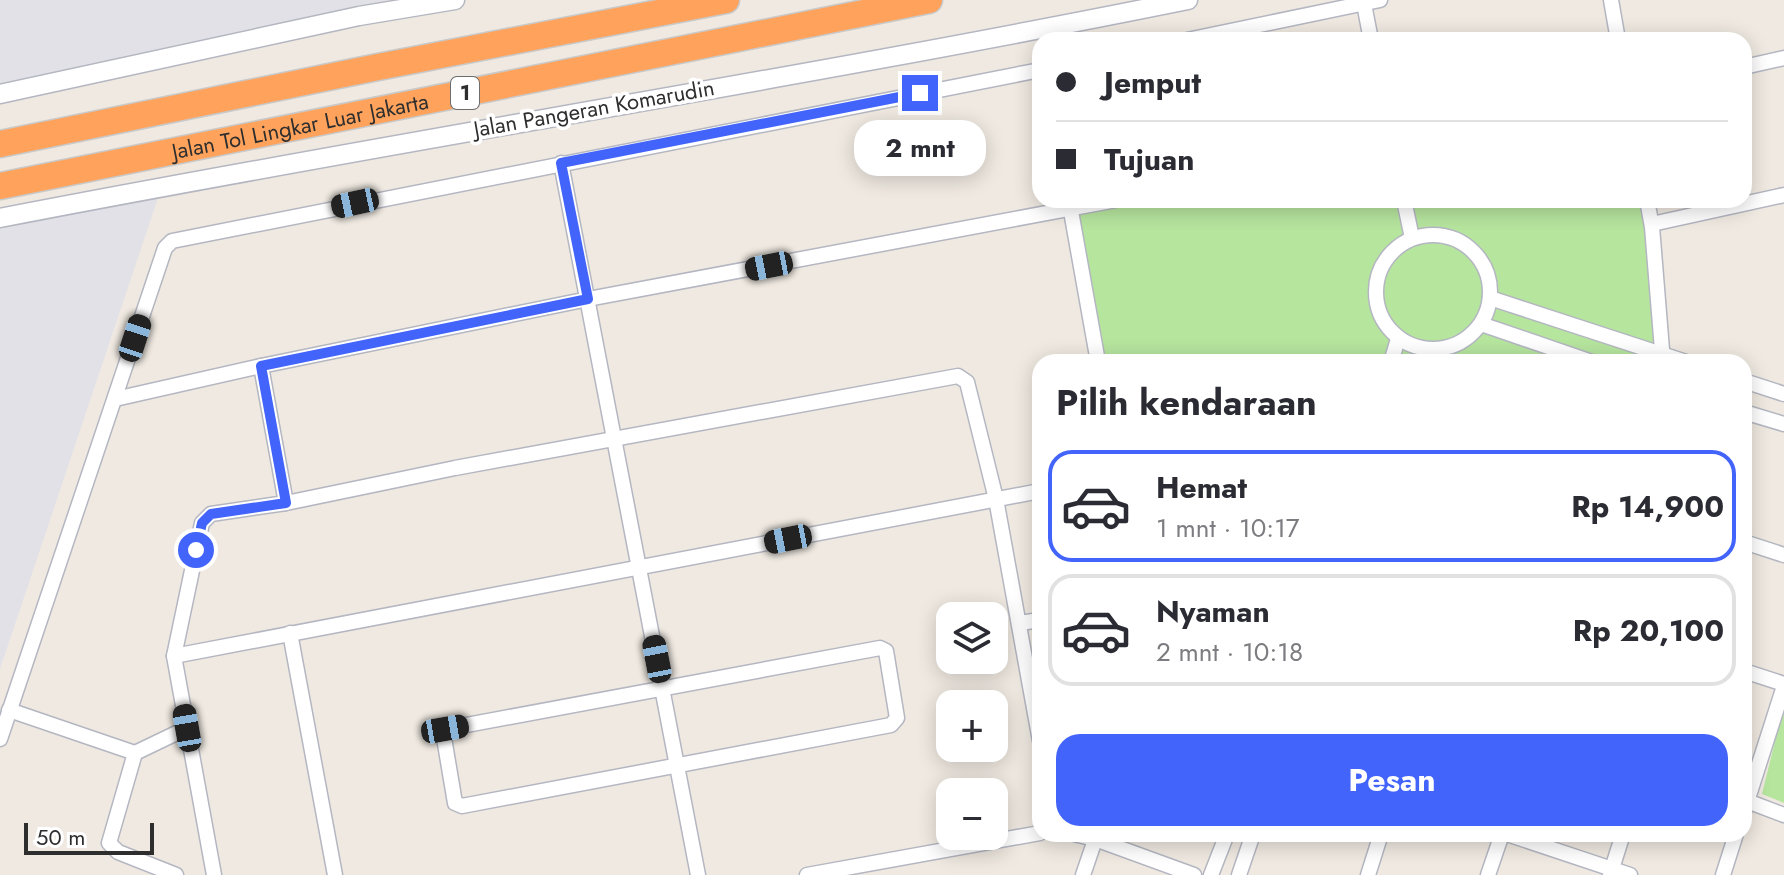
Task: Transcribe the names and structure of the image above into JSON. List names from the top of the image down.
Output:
{
  "streets": {
    "highway": ["1", "Jalan Tol Lingkar Luar Jakarta"],
    "street": ["Jalan Pangeran Komarudin"]
  },
  "scale_bar": "50 m",
  "page": {
    "banner": ["Jemput", "Tujuan"],
    "bubble": "2 mnt",
    "heading": "Pilih kendaraan",
    "list": [
      {
        "name": "Hemat",
        "note": "1 mnt · 10:17",
        "value": "Rp 14,900"
      },
      {
        "name": "Nyaman",
        "note": "2 mnt · 10:18",
        "value": "Rp 20,100"
      }
    ],
    "map_buttons": ["+", "−"],
    "buttons": "Pesan",
    "scale": "50 m"
  }
}
